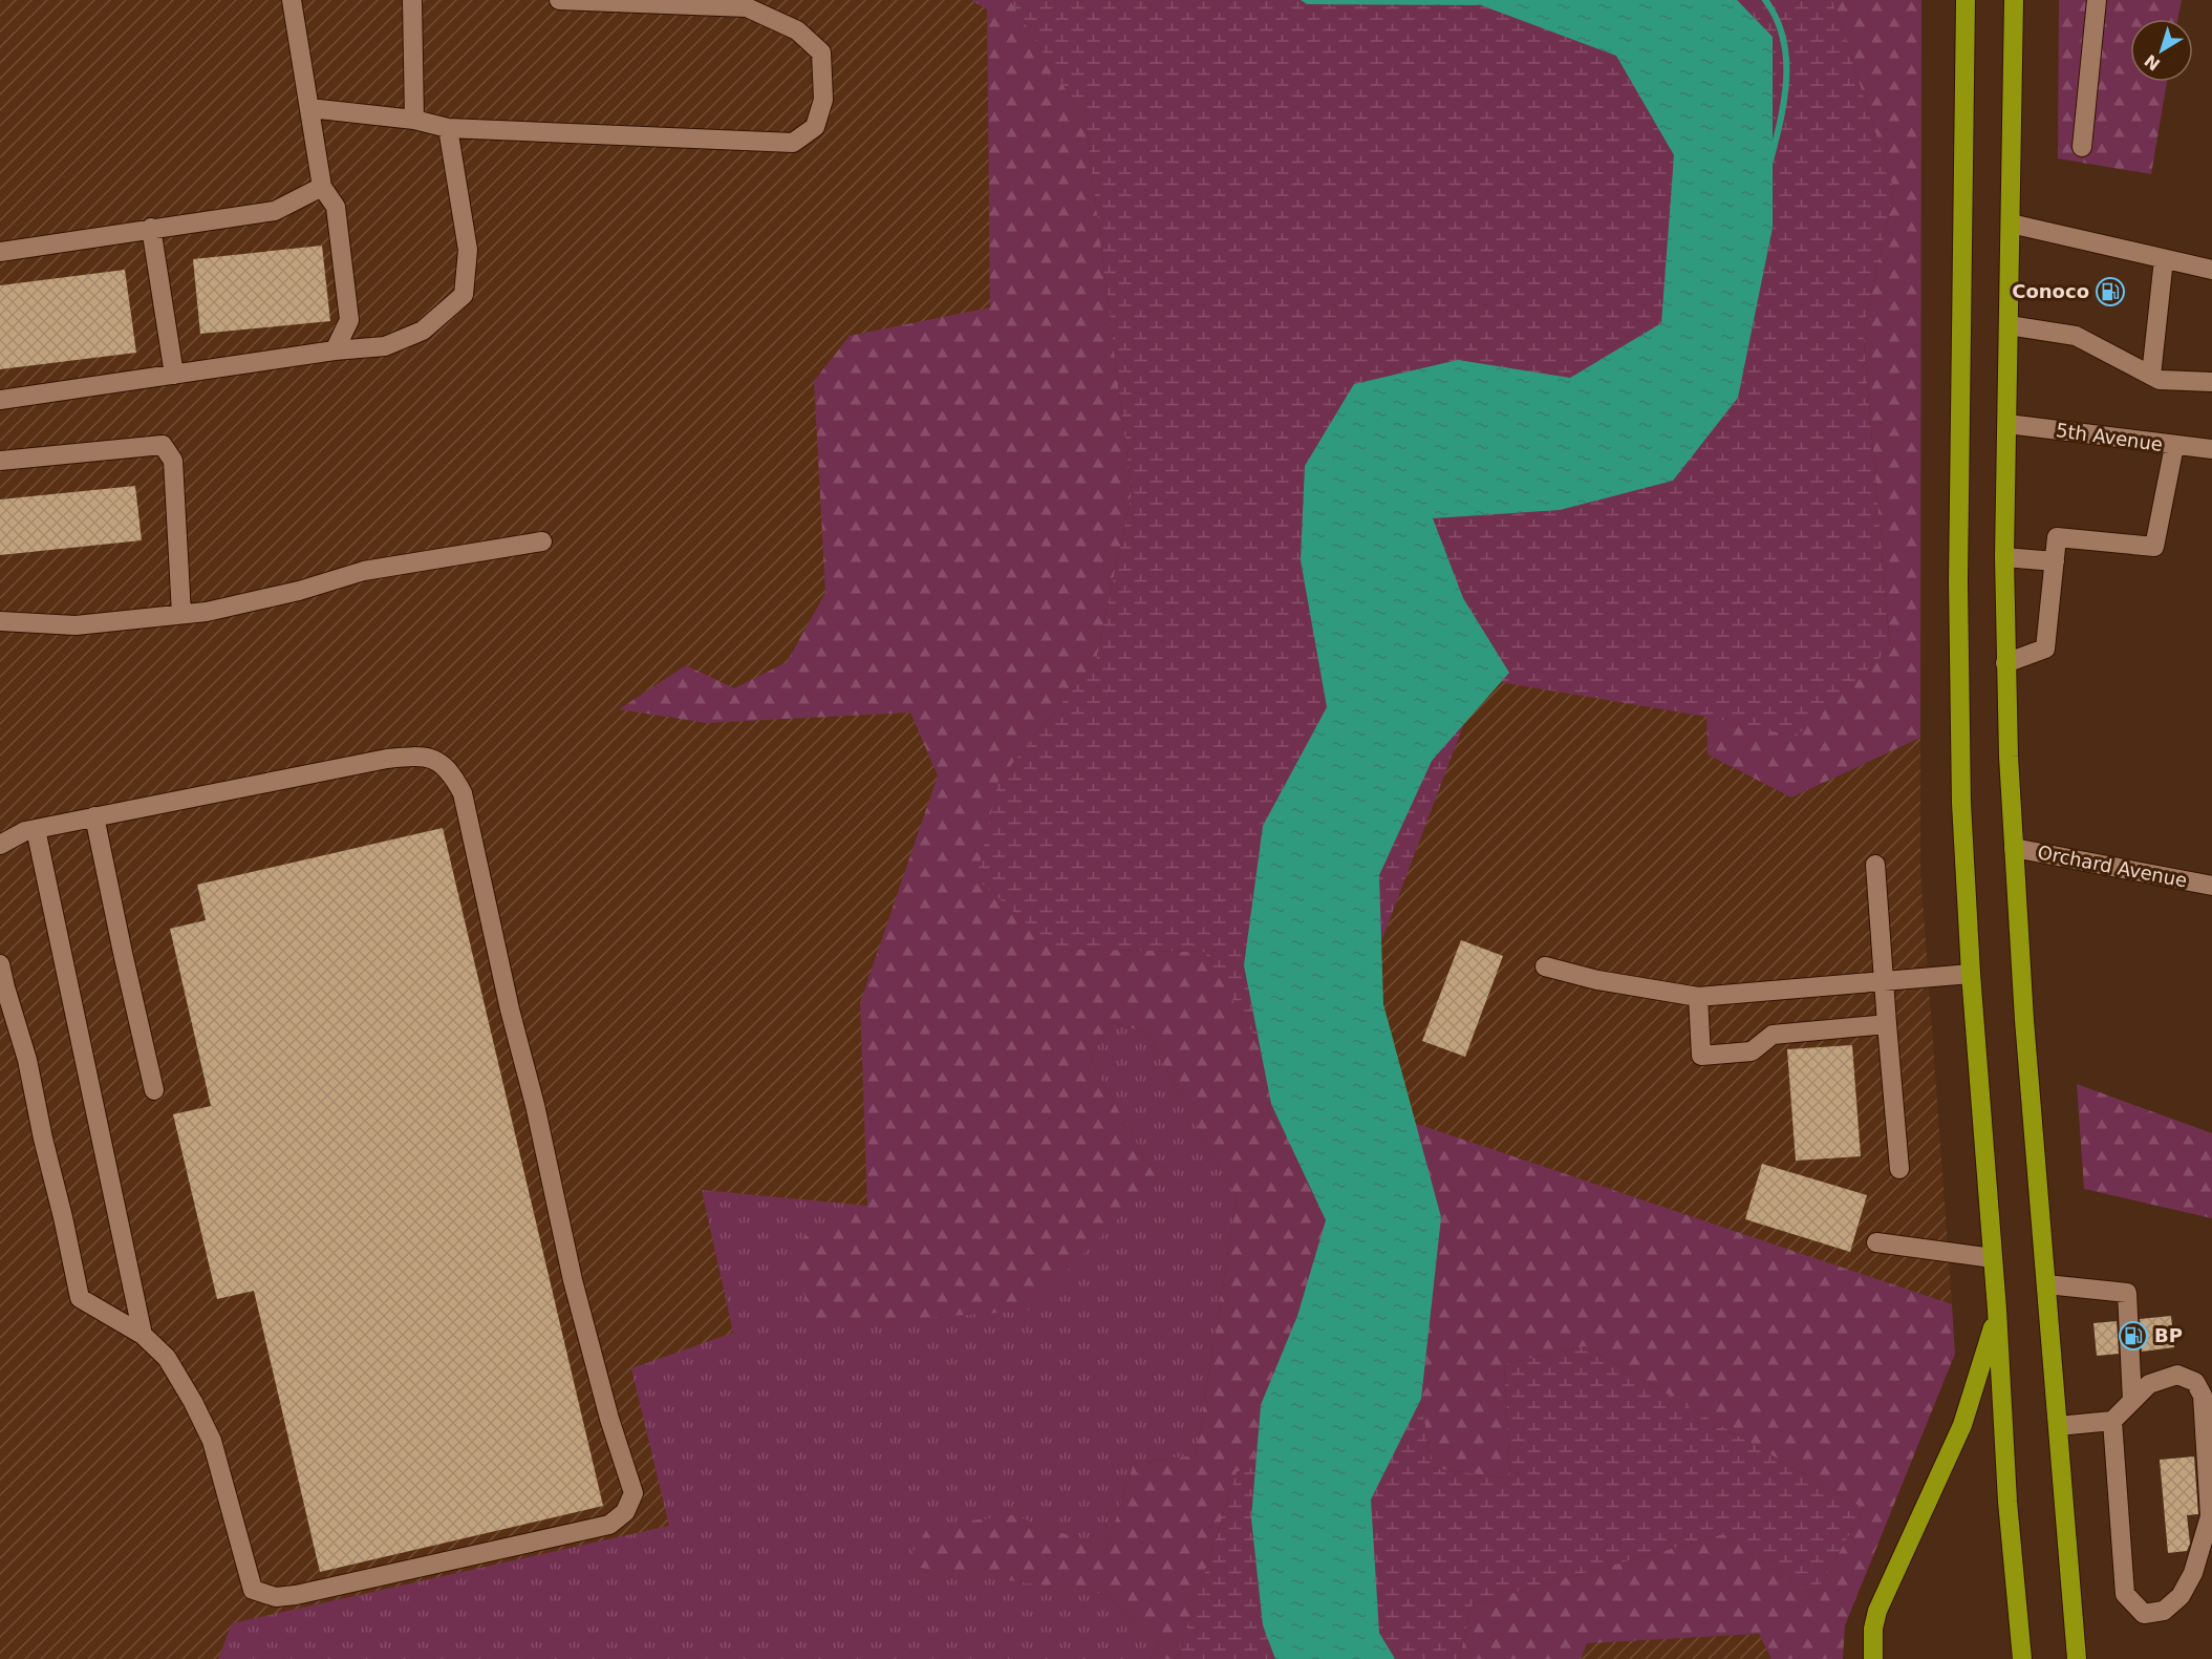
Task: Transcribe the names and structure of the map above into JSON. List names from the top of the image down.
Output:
{
  "streets": {
    "street": ["5th Avenue", "Orchard Avenue"]
  },
  "places": {
    "fuel station": ["Conoco", "BP"]
  },
  "north": "bottom left"
}
